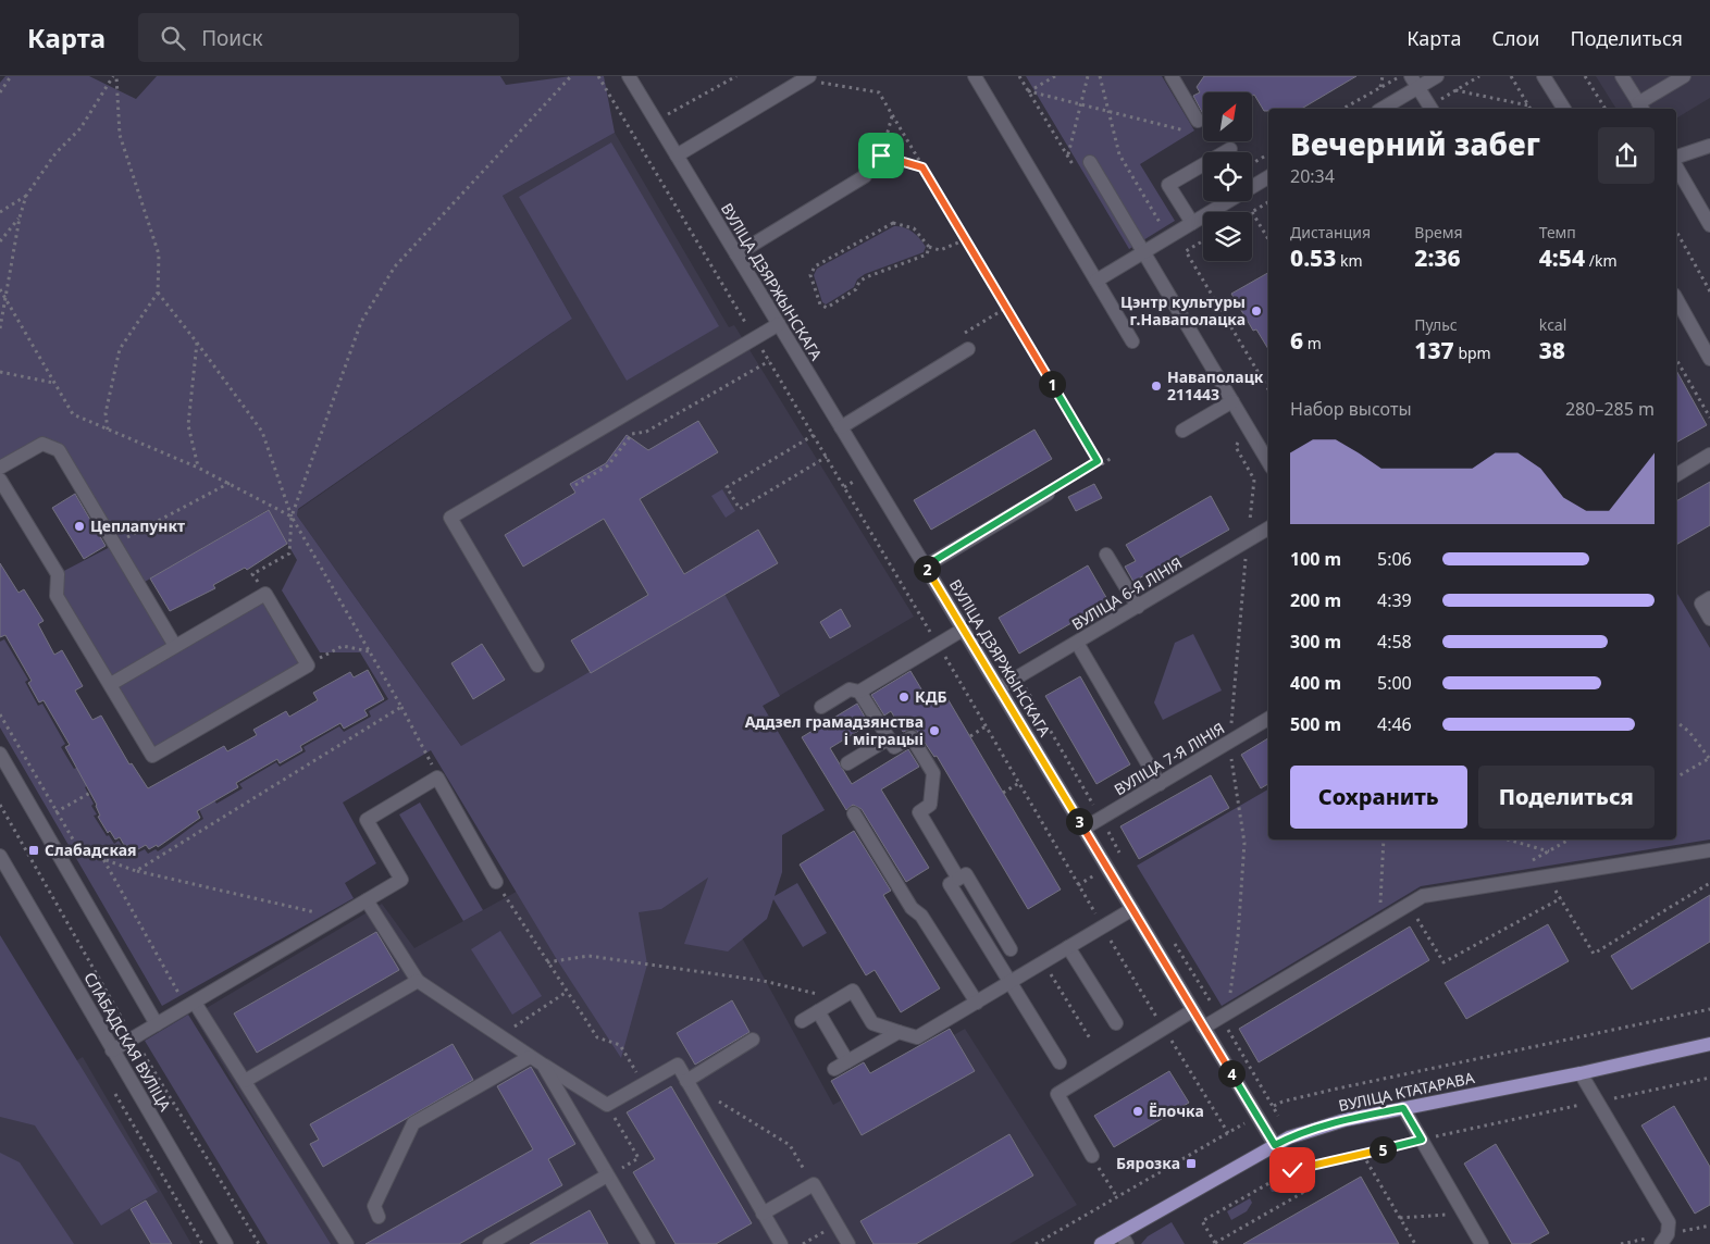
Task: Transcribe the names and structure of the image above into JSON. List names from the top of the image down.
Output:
{
  "streets": {
    "main road": ["ВУЛІЦА КТАТАРАВА"],
    "street": [
      "ВУЛІЦА ДЗЯРЖЫНСКАГА",
      "ВУЛІЦА 6-Я ЛІНІЯ",
      "ВУЛІЦА 7-Я ЛІНІЯ",
      "СЛАБАДСКАЯ ВУЛІЦА"
    ]
  },
  "crossings": [
    ["ВУЛІЦА ДЗЯРЖЫНСКАГА", "ВУЛІЦА 6-Я ЛІНІЯ"],
    ["ВУЛІЦА ДЗЯРЖЫНСКАГА", "ВУЛІЦА 7-Я ЛІНІЯ"],
    ["ВУЛІЦА ДЗЯРЖЫНСКАГА", "ВУЛІЦА КТАТАРАВА"]
  ],
  "places": {
    "other": [
      "Цэнтр культуры г.Наваполацка",
      "Наваполацк 211443",
      "Цеплапункт",
      "КДБ",
      "Аддзел грамадзянства і міграцыі",
      "Ёлочка"
    ],
    "transit": ["Слабадская", "Бярозка"]
  },
  "north": "top right",
  "page": {
    "header": "Карта",
    "search": "Поиск",
    "nav": ["Карта", "Слои", "Поделиться"],
    "heading": ["Вечерний забег", "20:34"],
    "stats": [
      ["Дистанция", "0.53 km"],
      ["Время", "2:36"],
      ["Темп", "4:54 /km"],
      ["6 m"],
      ["Пульс", "137 bpm"],
      ["kcal", "38"]
    ],
    "pins": [
      "1",
      "2",
      "3",
      "4",
      "5"
    ],
    "chart": ["Набор высоты", "280–285 m"],
    "list": [
      {
        "name": "100 m",
        "note": "5:06"
      },
      {
        "name": "200 m",
        "note": "4:39"
      },
      {
        "name": "300 m",
        "note": "4:58"
      },
      {
        "name": "400 m",
        "note": "5:00"
      },
      {
        "name": "500 m",
        "note": "4:46"
      }
    ],
    "buttons": ["Сохранить", "Поделиться"]
  }
}
